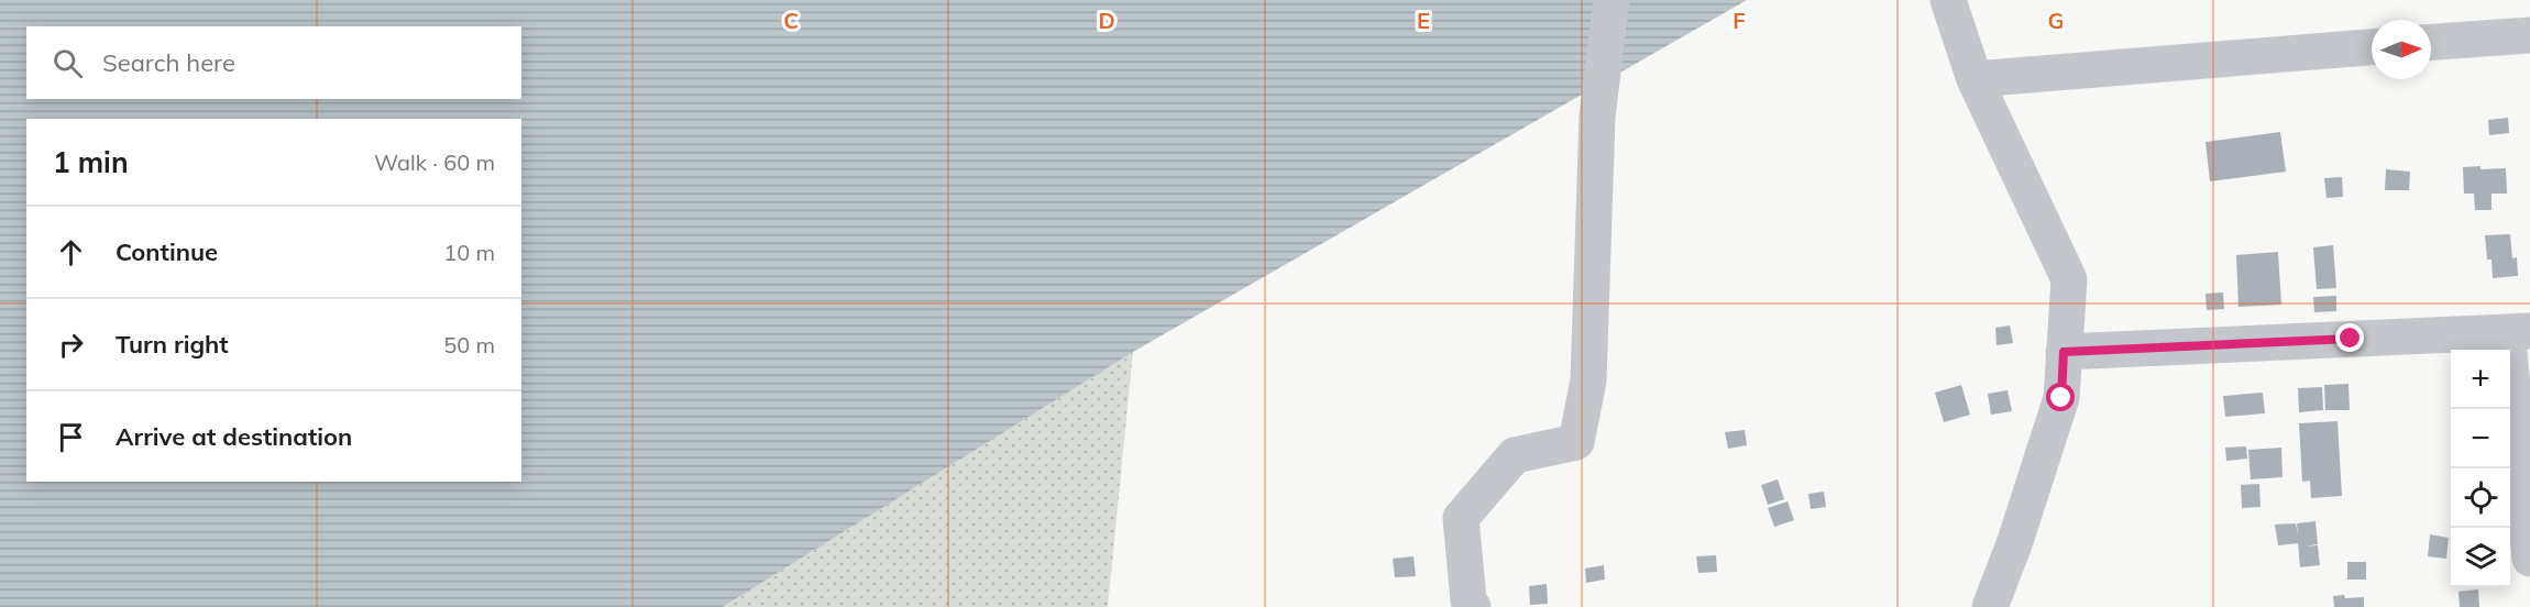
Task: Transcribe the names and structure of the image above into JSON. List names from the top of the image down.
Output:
{
  "north": "right",
  "page": {
    "search": "Search here",
    "heading": ["1 min", "Walk · 60 m"],
    "list": [
      ["Continue", "10 m"],
      ["Turn right", "50 m"],
      "Arrive at destination"
    ],
    "map_buttons": ["+", "−"]
  },
  "grid": {
    "columns": [
      "C",
      "D",
      "E",
      "F",
      "G"
    ]
  }
}
